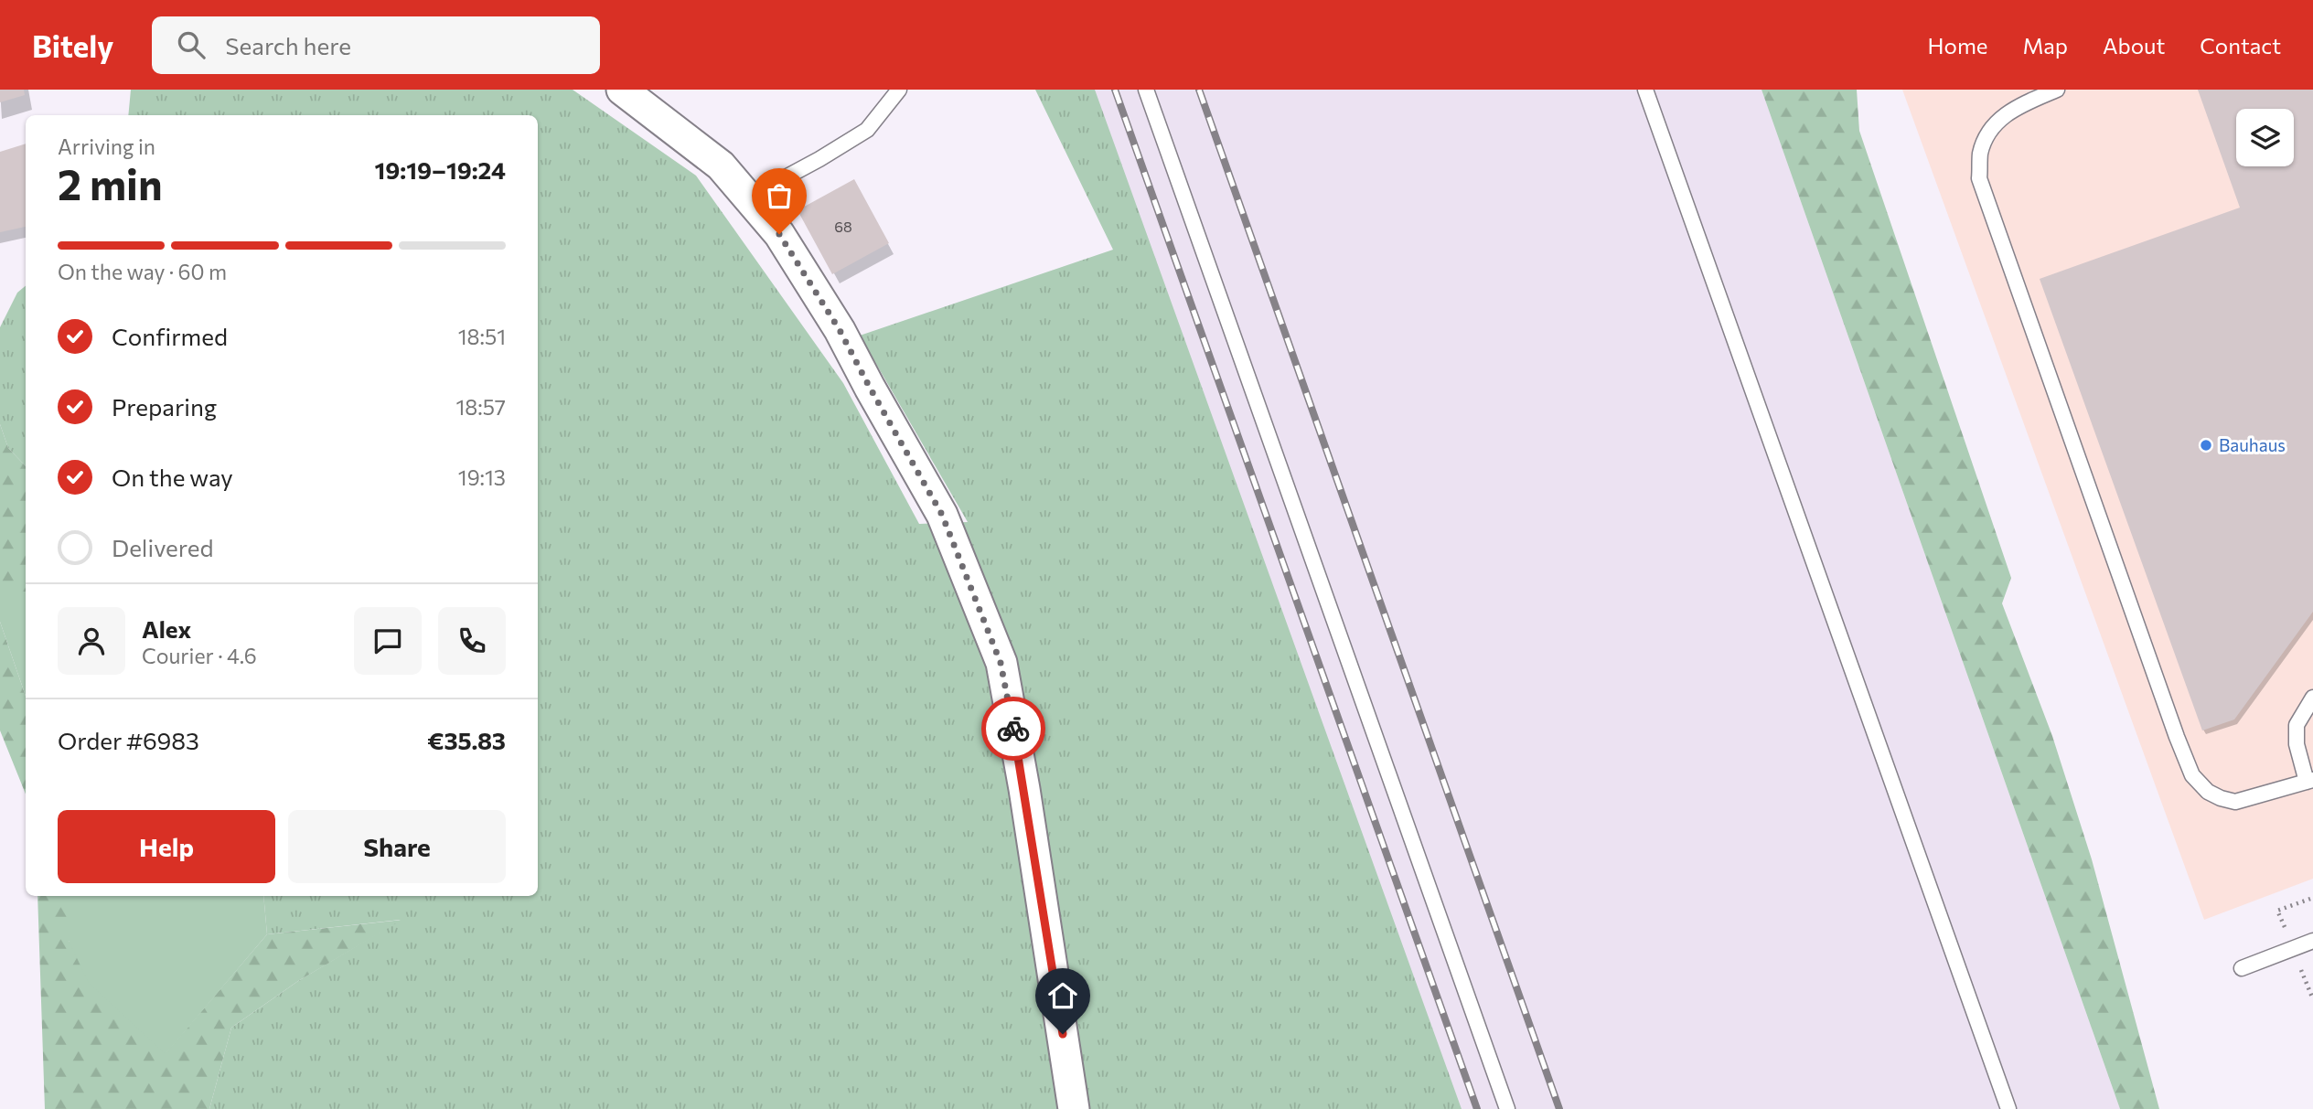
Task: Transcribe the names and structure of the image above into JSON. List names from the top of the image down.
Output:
{
  "places": ["Bauhaus"],
  "house_numbers": ["68"],
  "page": {
    "header": "Bitely",
    "search": "Search here",
    "nav": [
      "Home",
      "Map",
      "About",
      "Contact"
    ],
    "heading": ["2 min", "Arriving in", "19:19–19:24"],
    "panel": [
      "Alex",
      "Courier · 4.6",
      "Order #6983",
      "€35.83"
    ],
    "bar": "On the way · 60 m",
    "list": [
      ["Confirmed", "18:51"],
      ["Preparing", "18:57"],
      ["On the way", "19:13"],
      "Delivered"
    ],
    "buttons": ["Help", "Share"]
  }
}
